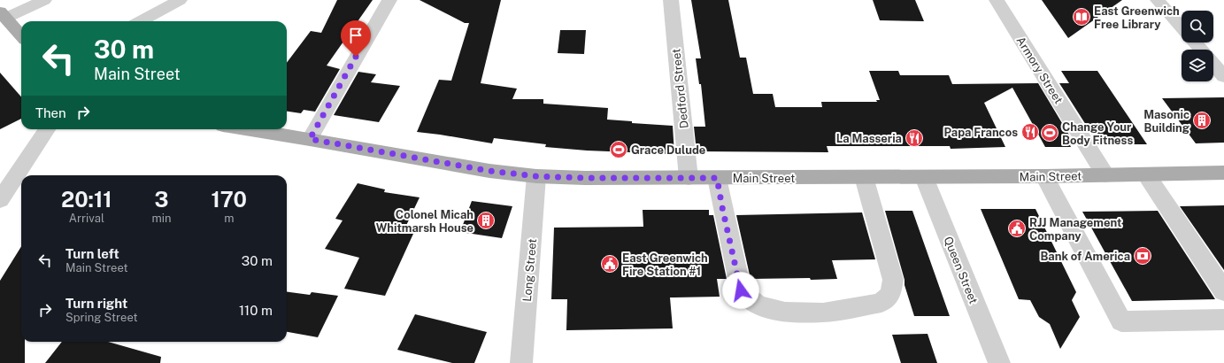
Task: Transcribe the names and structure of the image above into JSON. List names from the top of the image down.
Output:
{
  "streets": {
    "main road": ["Main Street"],
    "street": [
      "Armory Street",
      "Dedford Street",
      "Long Street",
      "Queen Street"
    ]
  },
  "crossings": [
    ["Armory Street", "Main Street"],
    ["Dedford Street", "Main Street"],
    ["Main Street", "Long Street"],
    ["Main Street", "Queen Street"]
  ],
  "places": {
    "library": ["East Greenwich Free Library"],
    "building": ["Masonic Building", "Colonel Micah Whitmarsh House"],
    "restaurant": ["Papa Francos", "La Masseria"],
    "sports": ["Change Your Body Fitness", "Grace Dulude"],
    "public building": ["RJJ Management Company", "East Greenwich Fire Station #1"],
    "bank": ["Bank of America"]
  },
  "page": {
    "turn": ["30 m", "Main Street"],
    "then": "Then",
    "eta": [
      "20:11",
      "Arrival",
      "3",
      "min",
      "170",
      "m"
    ],
    "list": [
      {
        "name": "Turn left",
        "note": "Main Street",
        "value": "30 m"
      },
      {
        "name": "Turn right",
        "note": "Spring Street",
        "value": "110 m"
      }
    ]
  }
}
